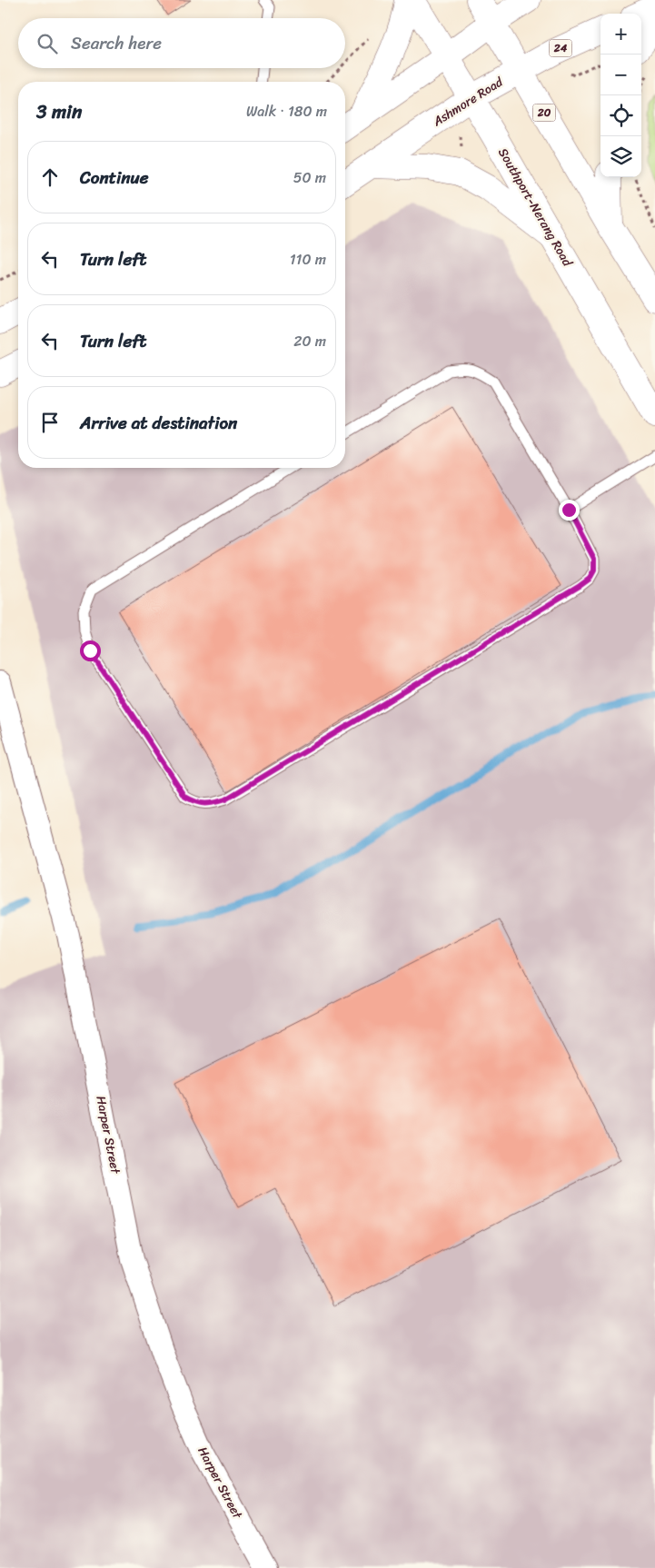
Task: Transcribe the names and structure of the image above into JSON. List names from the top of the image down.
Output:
{
  "streets": {
    "main road": [
      "24",
      "Ashmore Road",
      "20",
      "Southport-Nerang Road"
    ],
    "street": ["Harper Street"]
  },
  "crossings": [
    ["Ashmore Road", "20"],
    ["Ashmore Road", "Southport-Nerang Road"]
  ],
  "page": {
    "map_buttons": ["+", "−"],
    "search": "Search here",
    "heading": ["3 min", "Walk · 180 m"],
    "list": [
      ["Continue", "50 m"],
      ["Turn left", "110 m"],
      ["Turn left", "20 m"],
      "Arrive at destination"
    ]
  }
}
